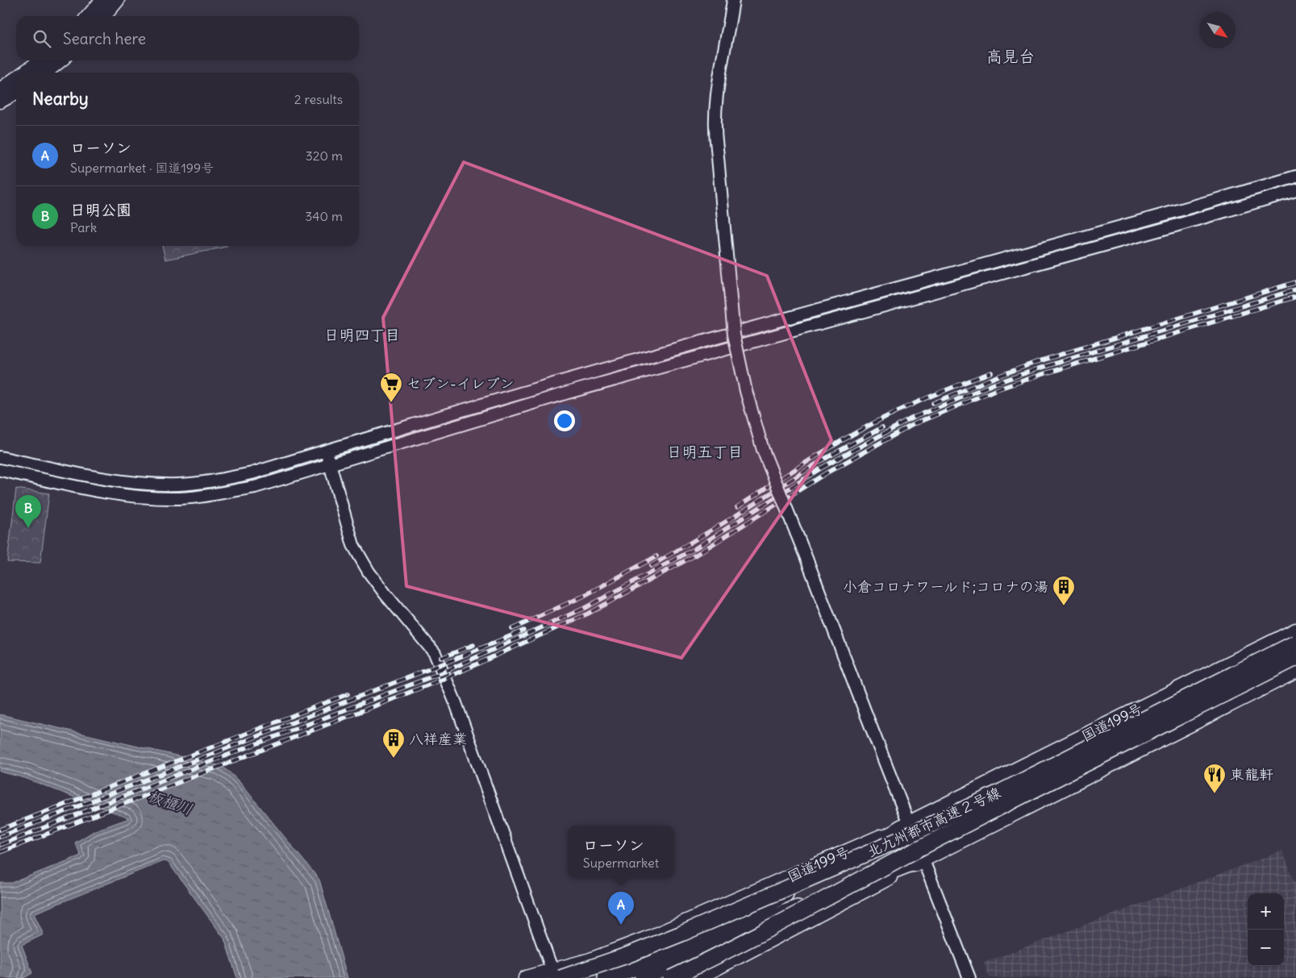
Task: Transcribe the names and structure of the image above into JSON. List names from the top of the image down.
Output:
{
  "streets": {
    "highway": ["国道199号", "北九州都市高速２号線"]
  },
  "crossings": [
    ["国道199号", "北九州都市高速２号線"]
  ],
  "districts": ["高見台", "日明四丁目", "日明五丁目"],
  "water": ["板櫃川"],
  "places": {
    "supermarket": ["セブン-イレブン"],
    "building": ["小倉コロナワールド;コロナの湯", "八祥産業"],
    "restaurant": ["東龍軒"]
  },
  "north": "bottom right",
  "page": {
    "search": "Search here",
    "heading": ["Nearby", "2 results"],
    "list": [
      {
        "mark": "A",
        "name": "ローソン",
        "note": "Supermarket · 国道199号",
        "value": "320 m"
      },
      {
        "mark": "B",
        "name": "日明公園",
        "note": "Park",
        "value": "340 m"
      }
    ],
    "pins": ["B", "A"],
    "popup": ["ローソン", "Supermarket"],
    "map_buttons": ["+", "−"]
  }
}
